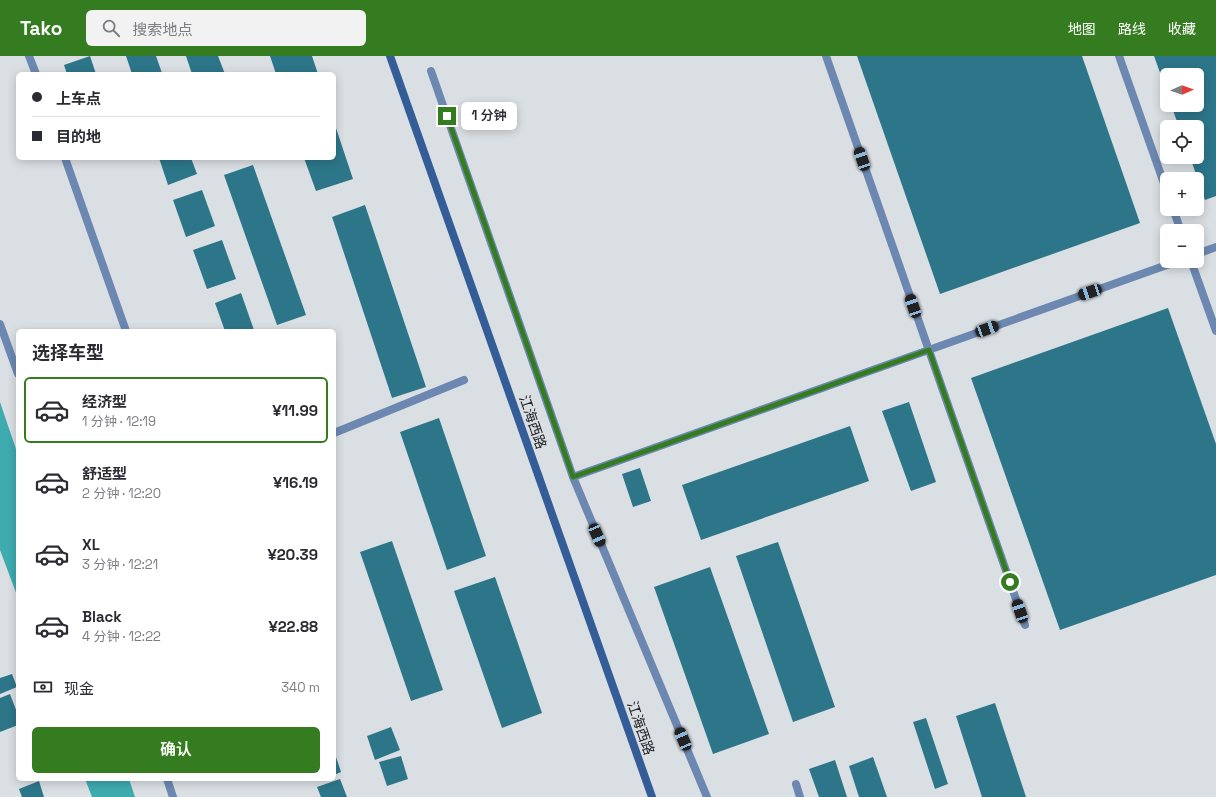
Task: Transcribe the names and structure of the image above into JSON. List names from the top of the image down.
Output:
{
  "streets": {
    "main road": ["江海西路"]
  },
  "north": "right",
  "page": {
    "header": "Tako",
    "search": "搜索地点",
    "nav": ["地图", "路线", "收藏"],
    "map_buttons": ["+", "−"],
    "banner": ["上车点", "目的地"],
    "bubble": "1 分钟",
    "heading": "选择车型",
    "list": [
      {
        "name": "经济型",
        "note": "1 分钟 · 12:19",
        "value": "¥11.99"
      },
      {
        "name": "舒适型",
        "note": "2 分钟 · 12:20",
        "value": "¥16.19"
      },
      {
        "name": "XL",
        "note": "3 分钟 · 12:21",
        "value": "¥20.39"
      },
      {
        "name": "Black",
        "note": "4 分钟 · 12:22",
        "value": "¥22.88"
      }
    ],
    "pay": ["现金", "340 m"],
    "buttons": "确认"
  }
}
